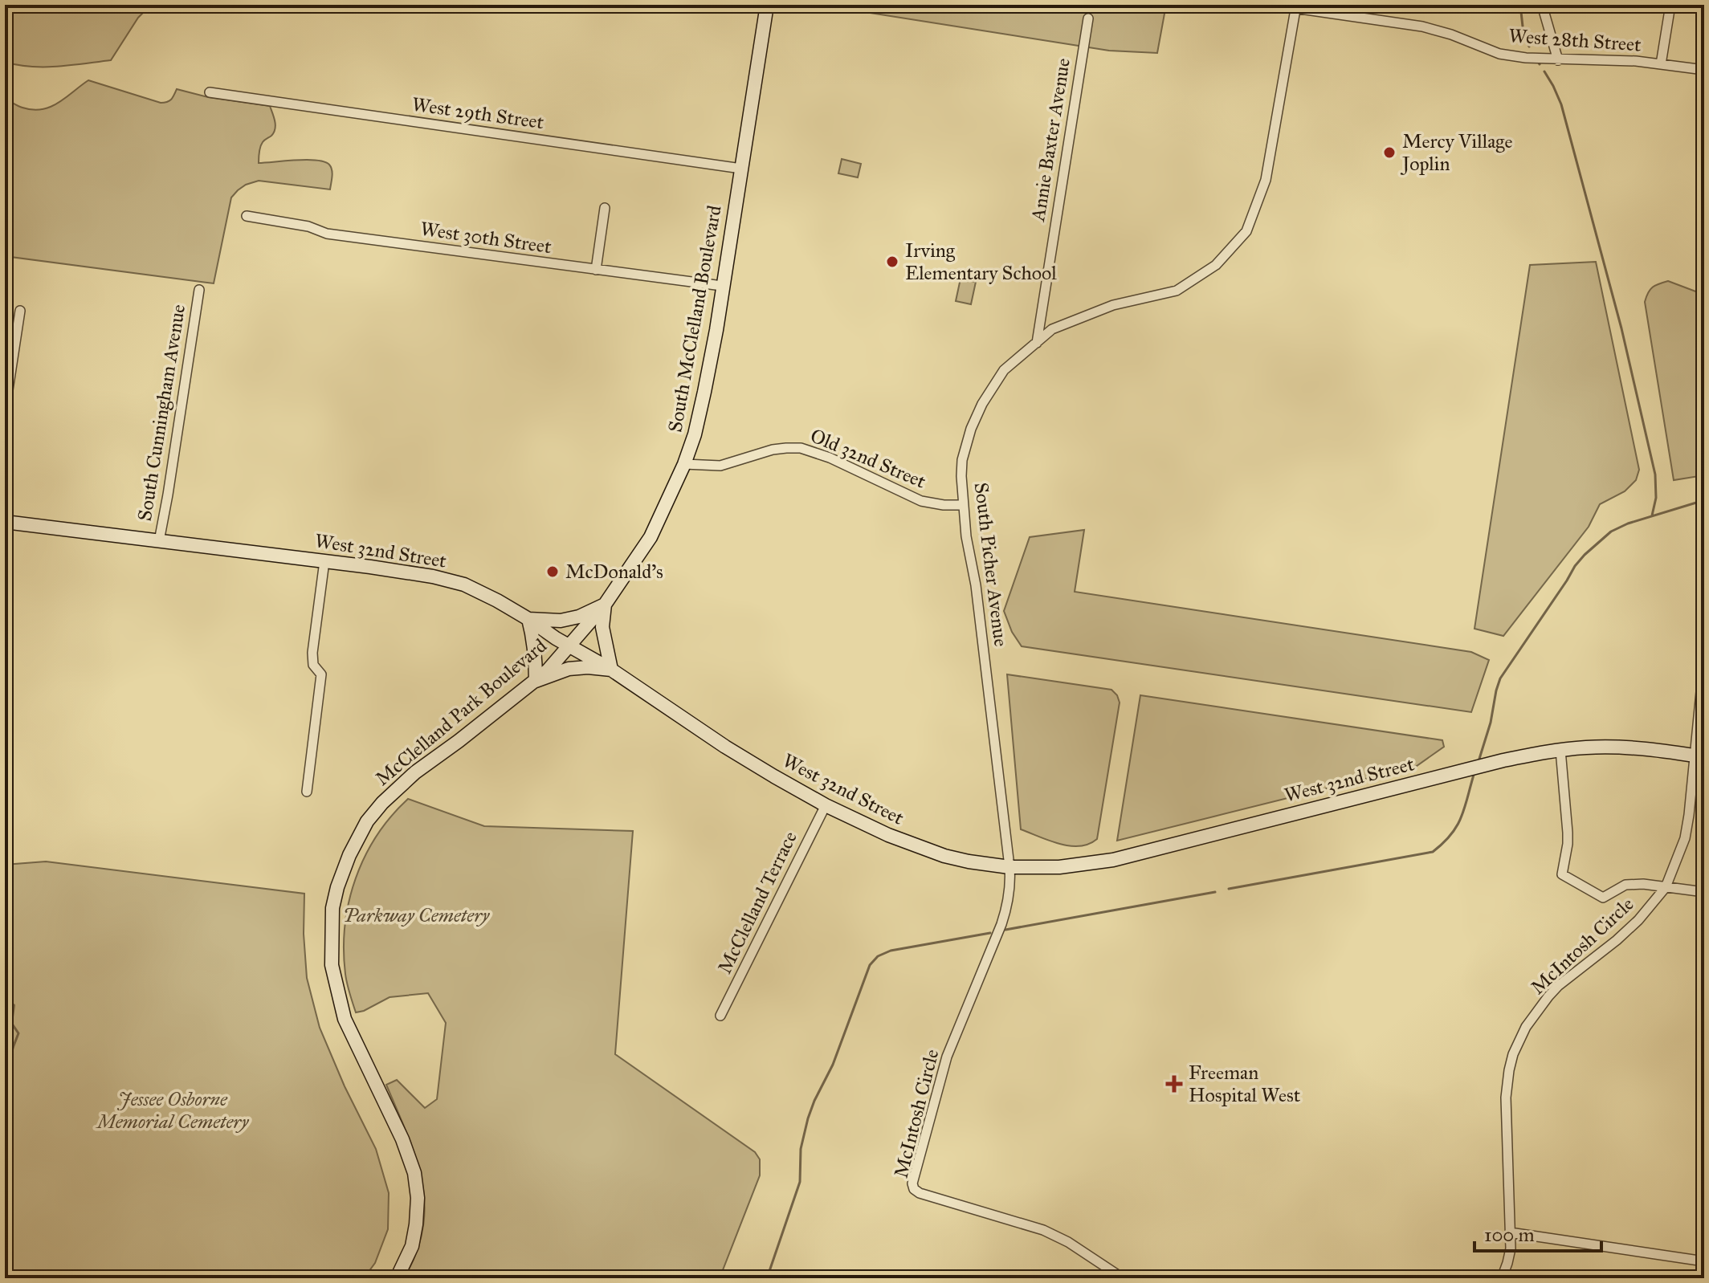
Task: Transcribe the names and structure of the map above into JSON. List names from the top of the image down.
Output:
{
  "streets": {
    "main road": ["South McClelland Boulevard", "West 32nd Street", "McClelland Park Boulevard"],
    "street": [
      "West 28th Street",
      "West 29th Street",
      "Annie Baxter Avenue",
      "West 30th Street",
      "South Cunningham Avenue",
      "Old 32nd Street",
      "South Picher Avenue",
      "McClelland Terrace",
      "McIntosh Circle"
    ]
  },
  "crossings": [
    ["West 28th Street", "South Picher Avenue"],
    ["West 29th Street", "South McClelland Boulevard"],
    ["Annie Baxter Avenue", "South Picher Avenue"],
    ["West 30th Street", "South McClelland Boulevard"],
    ["South McClelland Boulevard", "Old 32nd Street"],
    ["South McClelland Boulevard", "West 32nd Street"],
    ["South McClelland Boulevard", "McClelland Park Boulevard"],
    ["South Cunningham Avenue", "West 32nd Street"],
    ["Old 32nd Street", "South Picher Avenue"],
    ["West 32nd Street", "South Picher Avenue"],
    ["West 32nd Street", "McClelland Park Boulevard"],
    ["West 32nd Street", "McClelland Terrace"],
    ["West 32nd Street", "McIntosh Circle"],
    ["South Picher Avenue", "McIntosh Circle"]
  ],
  "parks": ["Parkway Cemetery", "Jessee Osborne Memorial Cemetery"],
  "places": {
    "other": ["Mercy Village Joplin", "Irving Elementary School", "McDonald's"],
    "health": ["Freeman Hospital West"]
  },
  "scale_bar": "100 m"
}
